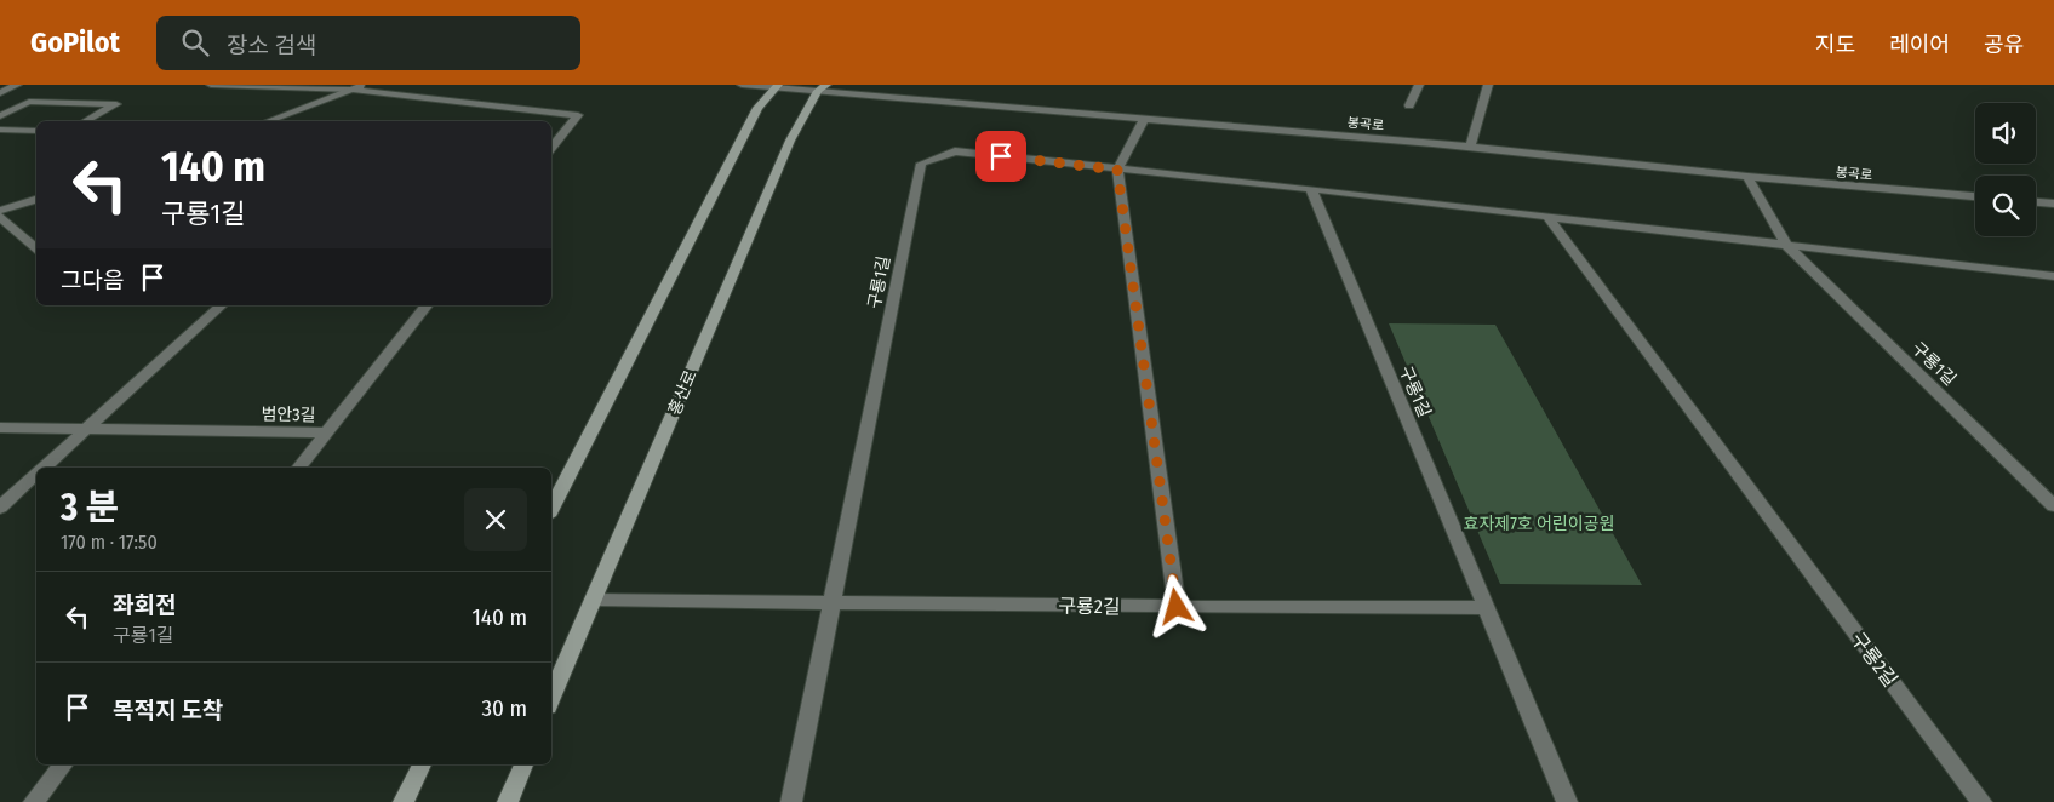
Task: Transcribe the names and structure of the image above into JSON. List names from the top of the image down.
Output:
{
  "streets": {
    "street": [
      "봉곡로",
      "구룡1길",
      "홍산로",
      "범안3길",
      "구룡2길"
    ]
  },
  "crossings": [
    ["봉곡로", "홍산로"],
    ["구룡1길", "구룡2길"],
    ["홍산로", "구룡2길"]
  ],
  "parks": ["효자제7호 어린이공원"],
  "page": {
    "header": "GoPilot",
    "search": "장소 검색",
    "nav": ["지도", "레이어", "공유"],
    "turn": ["140 m", "구룡1길"],
    "then": "그다음",
    "heading": ["3 분", "170 m · 17:50"],
    "list": [
      {
        "name": "좌회전",
        "note": "구룡1길",
        "value": "140 m"
      },
      {
        "name": "목적지 도착",
        "value": "30 m"
      }
    ]
  }
}
